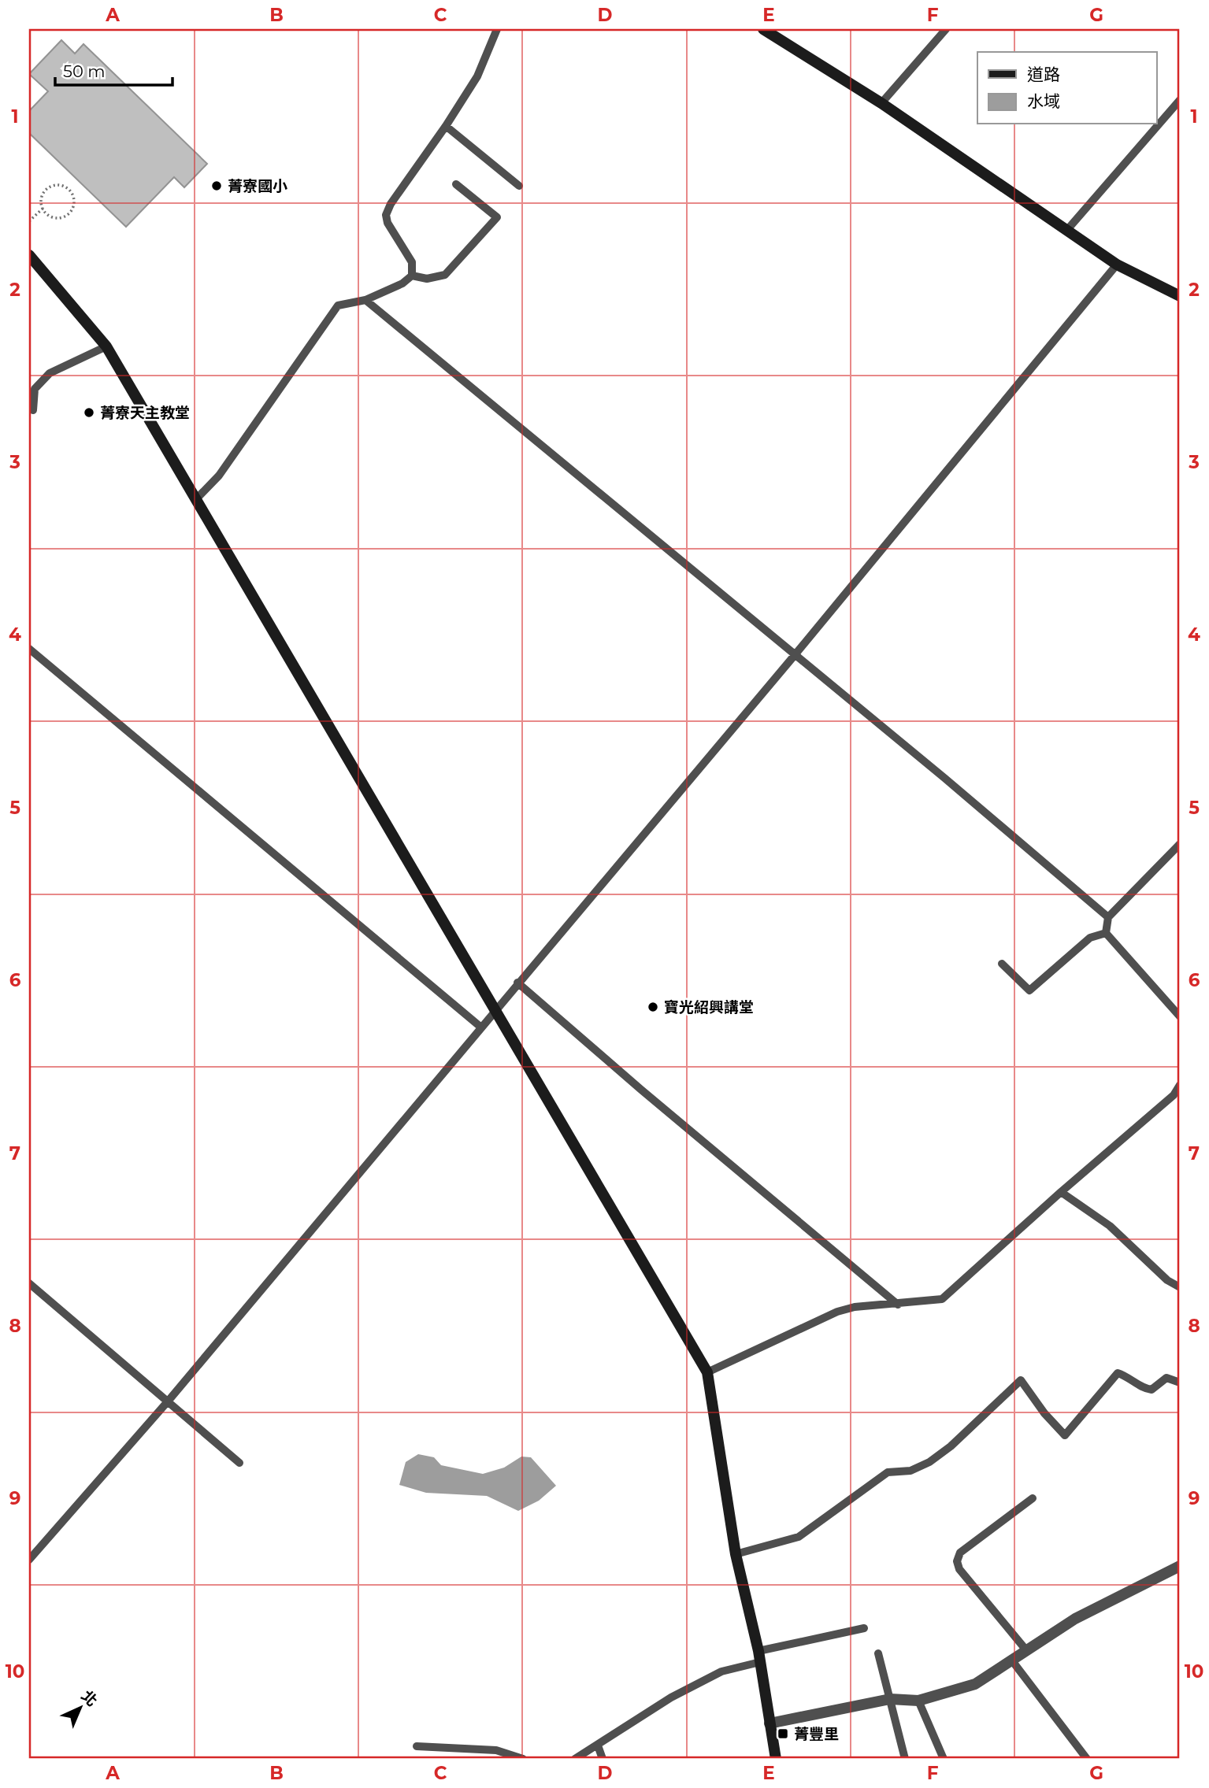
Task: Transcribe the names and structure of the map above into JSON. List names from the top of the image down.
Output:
{
  "places": {
    "other": ["菁寮國小", "菁寮天主教堂", "寶光紹興講堂"],
    "transit": ["菁豐里"]
  },
  "legend": ["道路", "水域"],
  "scale_bar": "50 m",
  "north": "top right",
  "grid": {
    "columns": [
      "A",
      "B",
      "C",
      "D",
      "E",
      "F",
      "G"
    ],
    "rows": [
      "1",
      "2",
      "3",
      "4",
      "5",
      "6",
      "7",
      "8",
      "9",
      "10"
    ]
  }
}
